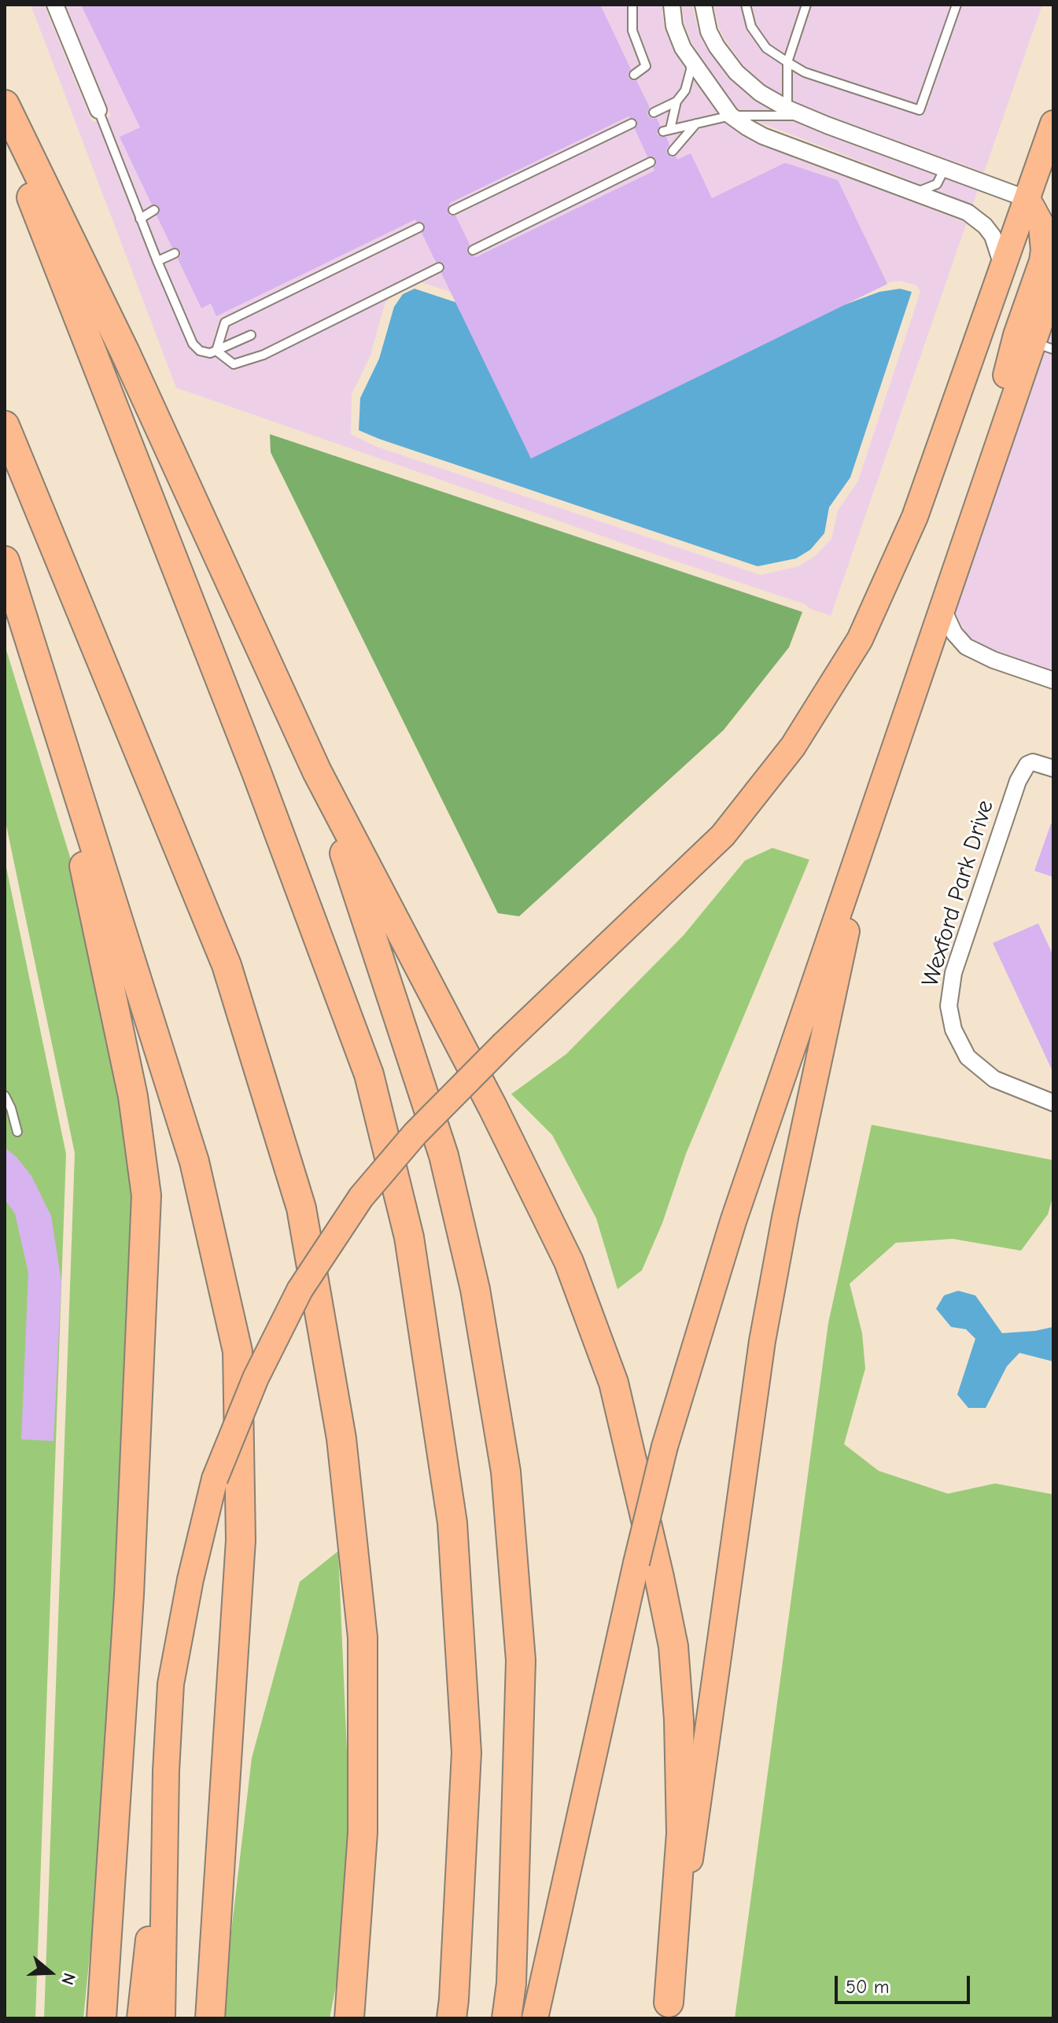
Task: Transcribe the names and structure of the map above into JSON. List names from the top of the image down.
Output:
{
  "streets": {
    "street": ["Wexford Park Drive"]
  },
  "scale_bar": "50 m",
  "north": "right"
}
